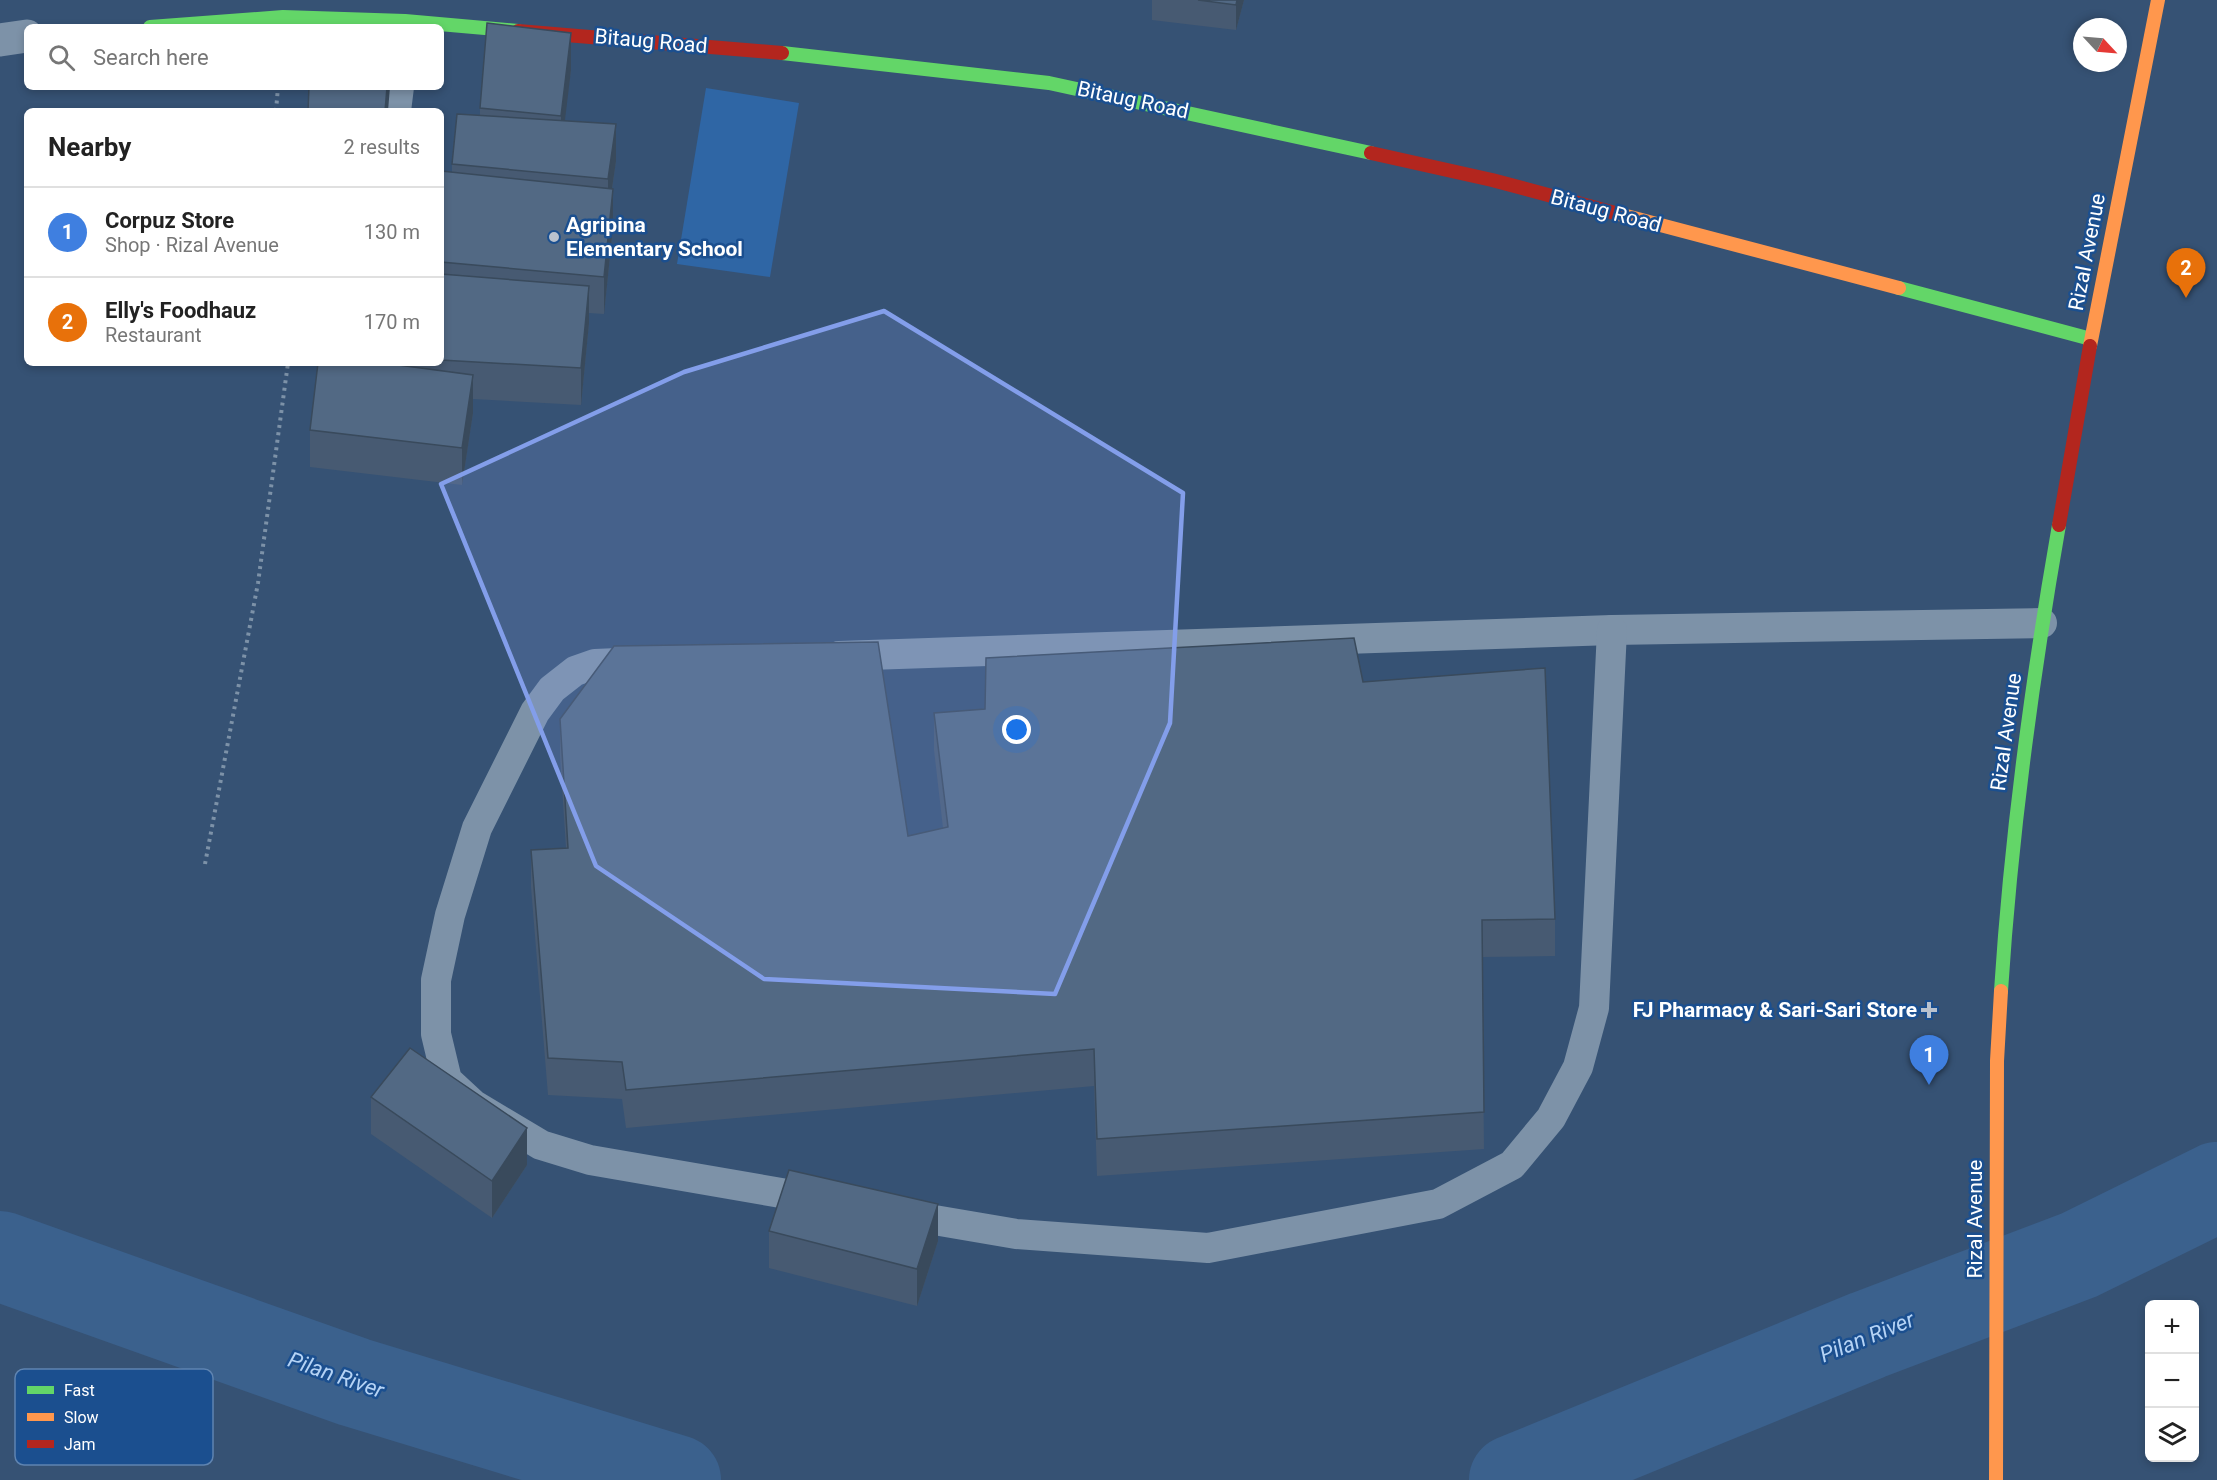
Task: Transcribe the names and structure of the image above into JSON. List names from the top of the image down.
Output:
{
  "streets": {
    "street": ["Bitaug Road", "Rizal Avenue"]
  },
  "crossings": [
    ["Bitaug Road", "Rizal Avenue"]
  ],
  "water": ["Pilan River"],
  "places": {
    "other": ["Agripina Elementary School"],
    "health": ["FJ Pharmacy & Sari-Sari Store"]
  },
  "legend": ["Fast", "Slow", "Jam"],
  "north": "bottom right",
  "page": {
    "search": "Search here",
    "heading": ["Nearby", "2 results"],
    "list": [
      {
        "mark": "1",
        "name": "Corpuz Store",
        "note": "Shop · Rizal Avenue",
        "value": "130 m"
      },
      {
        "mark": "2",
        "name": "Elly's Foodhauz",
        "note": "Restaurant",
        "value": "170 m"
      }
    ],
    "pins": ["2", "1"],
    "map_buttons": ["+", "−"]
  }
}
